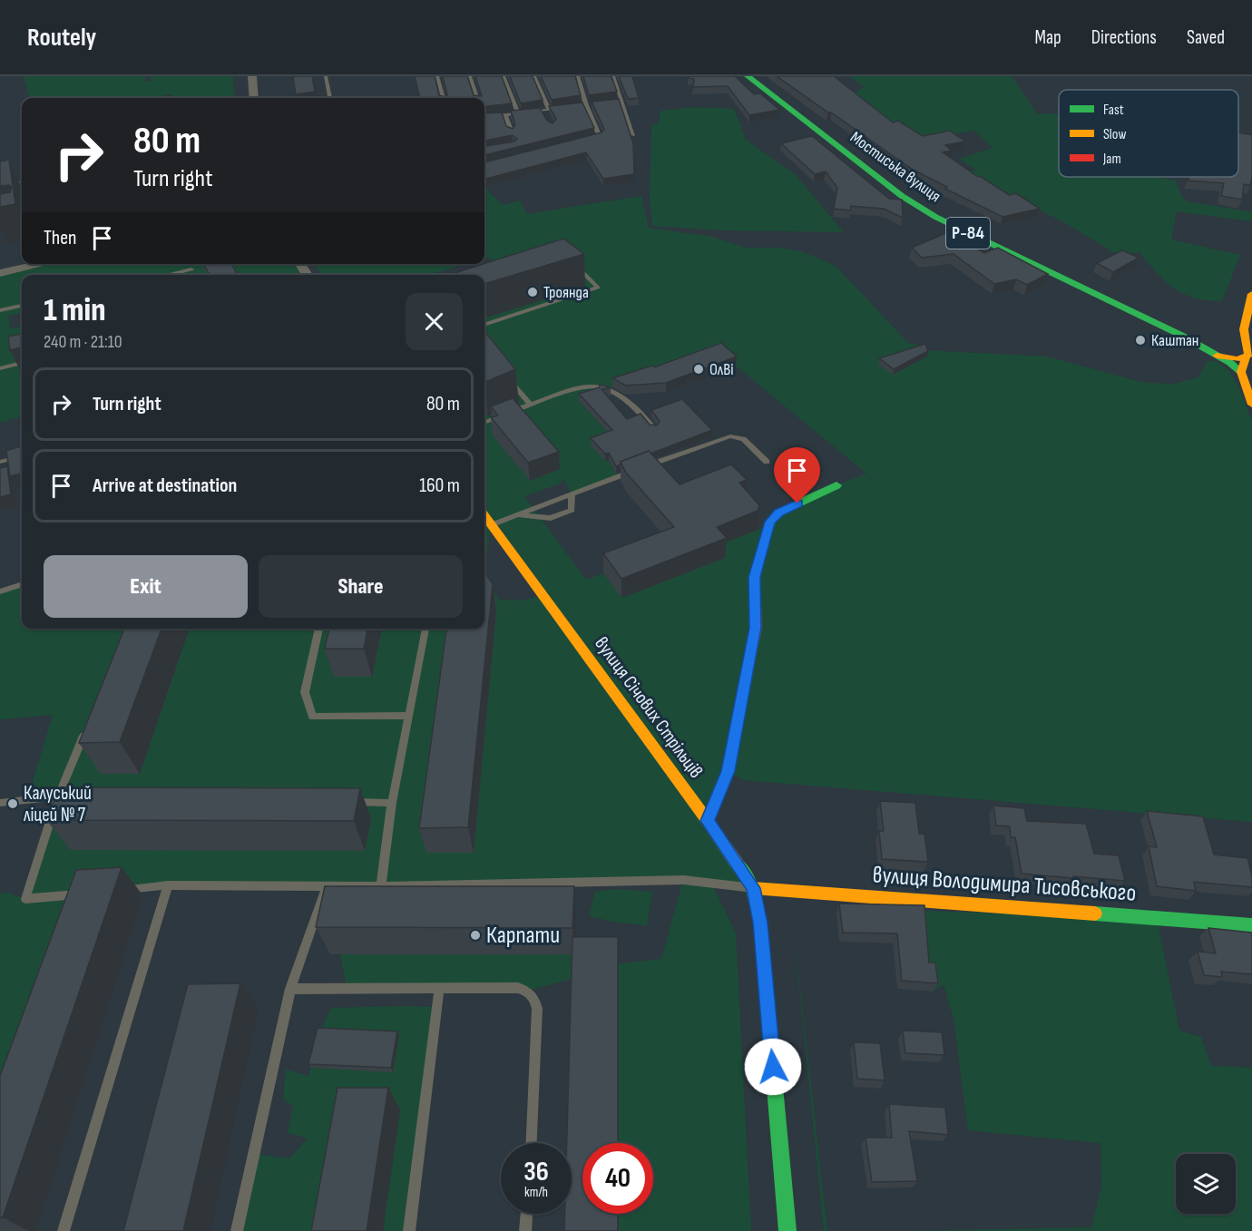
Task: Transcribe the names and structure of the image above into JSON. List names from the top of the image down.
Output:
{
  "streets": {
    "street": [
      "Мостиська вулиця",
      "Р-84",
      "вулиця Січових Стрільців",
      "вулиця Володимира Тисовського"
    ]
  },
  "crossings": [
    ["вулиця Січових Стрільців", "вулиця Володимира Тисовського"]
  ],
  "places": [
    "Троянда",
    "Каштан",
    "ОлВі",
    "Калуський ліцей № 7",
    "Карпати"
  ],
  "legend": ["Fast", "Slow", "Jam"],
  "page": {
    "header": "Routely",
    "nav": ["Map", "Directions", "Saved"],
    "turn": ["80 m", "Turn right"],
    "then": "Then",
    "heading": ["1 min", "240 m · 21:10"],
    "list": [
      {
        "name": "Turn right",
        "value": "80 m"
      },
      {
        "name": "Arrive at destination",
        "value": "160 m"
      }
    ],
    "buttons": ["Exit", "Share"],
    "speed": "36 km/h",
    "limit": "40"
  }
}
